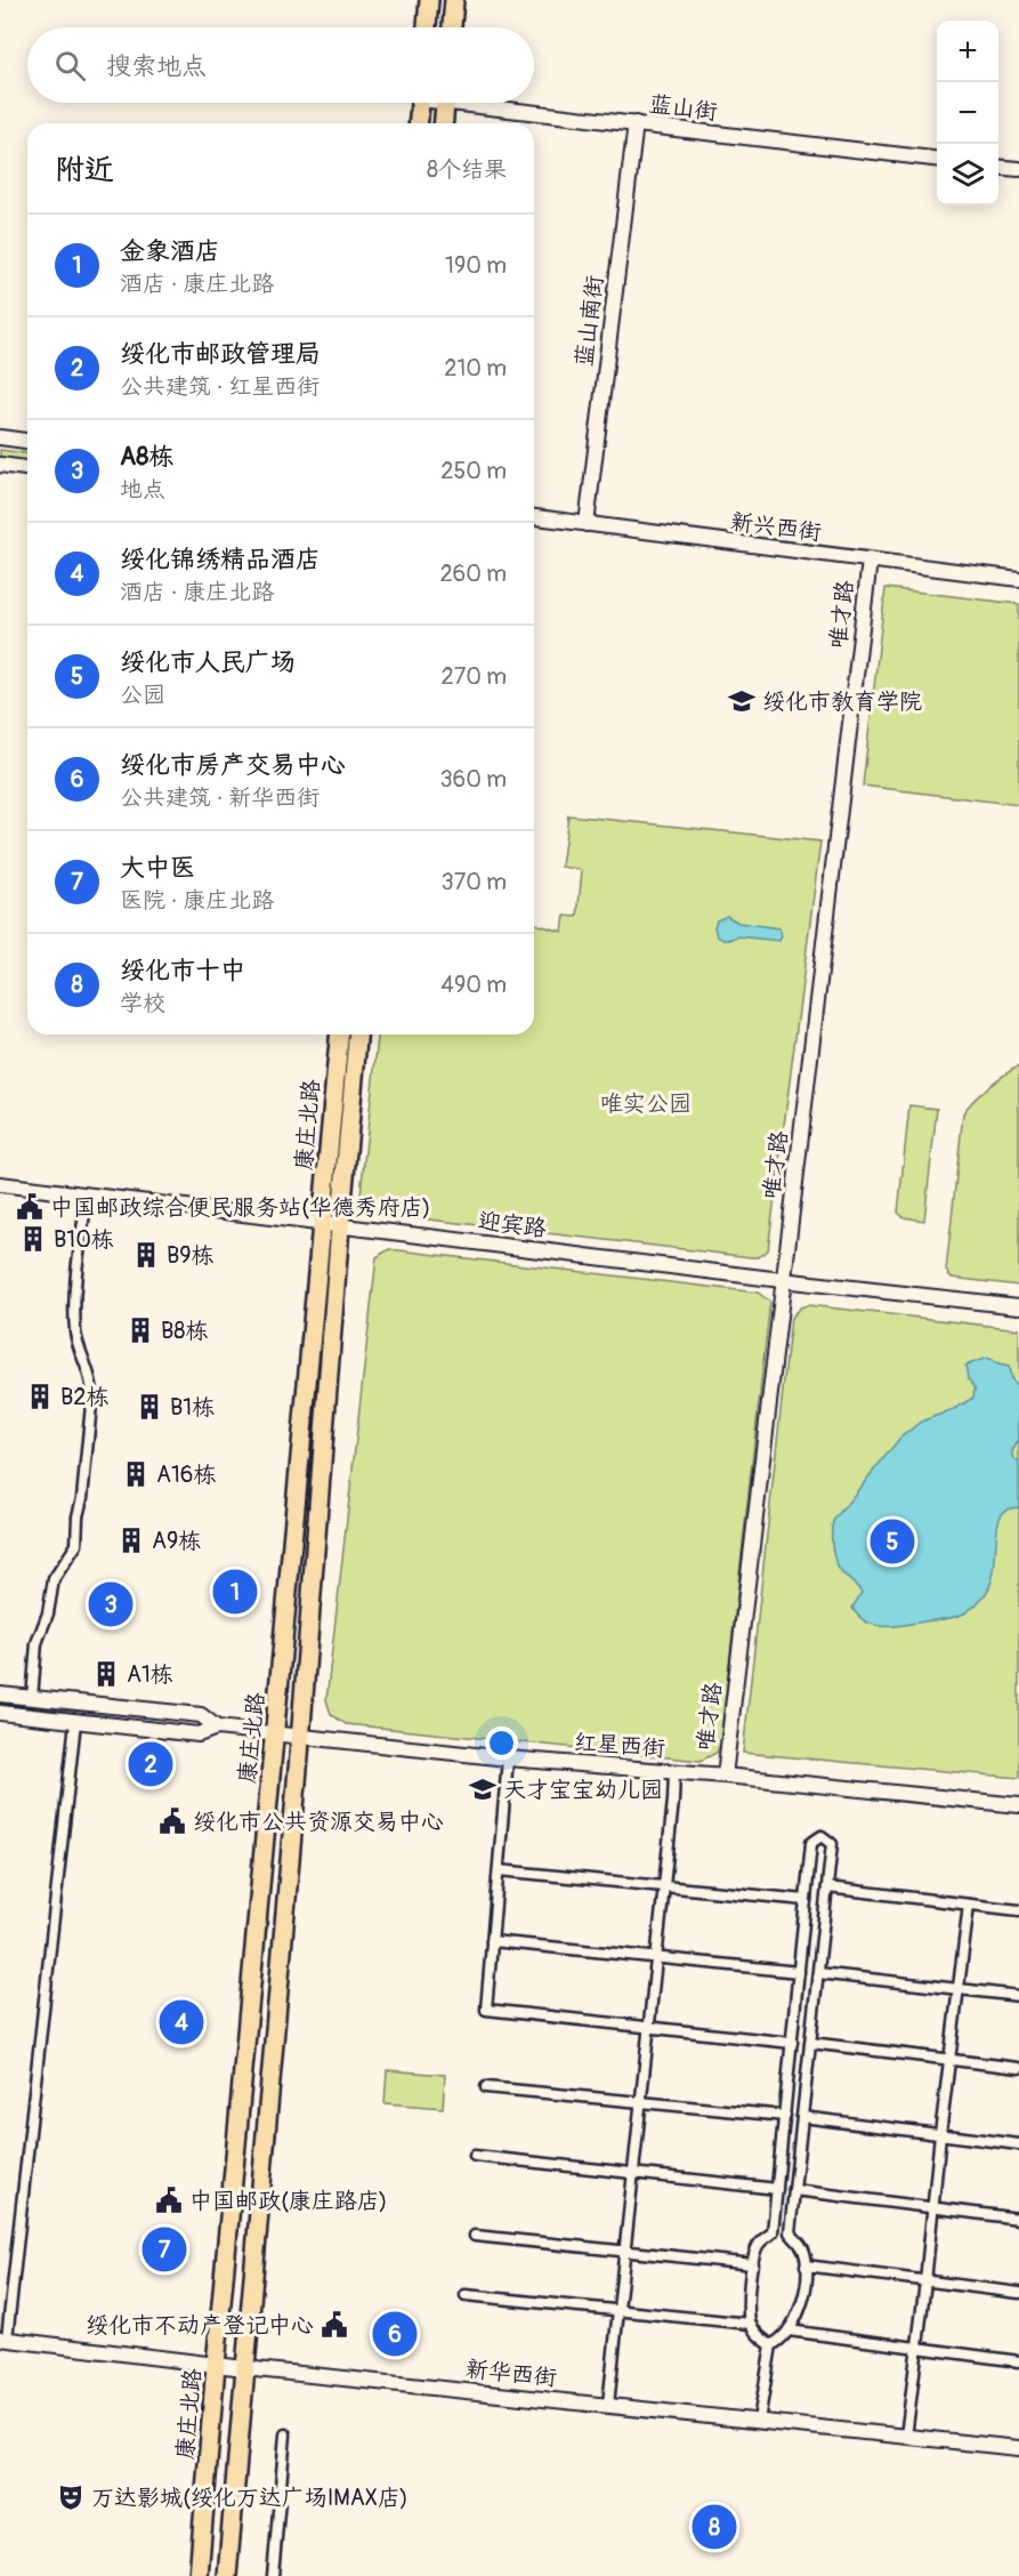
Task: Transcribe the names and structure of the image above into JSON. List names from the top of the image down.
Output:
{
  "streets": {
    "highway": ["康庄北路"],
    "main road": [
      "蓝山街",
      "蓝山南街",
      "新兴西街",
      "唯才路",
      "迎宾路",
      "红星西街",
      "新华西街"
    ]
  },
  "crossings": [
    ["蓝山街", "蓝山南街"],
    ["蓝山南街", "新兴西街"],
    ["新兴西街", "唯才路"],
    ["唯才路", "迎宾路"],
    ["唯才路", "红星西街"],
    ["康庄北路", "迎宾路"],
    ["康庄北路", "红星西街"],
    ["康庄北路", "新华西街"]
  ],
  "parks": ["唯实公园"],
  "places": {
    "school or university": ["绥化市教育学院", "天才宝宝幼儿园"],
    "public building": [
      "中国邮政综合便民服务站(华德秀府店)",
      "绥化市公共资源交易中心",
      "中国邮政(康庄路店)",
      "绥化市不动产登记中心"
    ],
    "building": [
      "B10栋",
      "B9栋",
      "B8栋",
      "B2栋",
      "B1栋",
      "A16栋",
      "A9栋",
      "A1栋"
    ],
    "theatre": ["万达影城(绥化万达广场IMAX店)"]
  },
  "page": {
    "map_buttons": ["+", "−"],
    "search": "搜索地点",
    "heading": ["附近", "8个结果"],
    "list": [
      {
        "mark": "1",
        "name": "金象酒店",
        "note": "酒店 · 康庄北路",
        "value": "190 m"
      },
      {
        "mark": "2",
        "name": "绥化市邮政管理局",
        "note": "公共建筑 · 红星西街",
        "value": "210 m"
      },
      {
        "mark": "3",
        "name": "A8栋",
        "note": "地点",
        "value": "250 m"
      },
      {
        "mark": "4",
        "name": "绥化锦绣精品酒店",
        "note": "酒店 · 康庄北路",
        "value": "260 m"
      },
      {
        "mark": "5",
        "name": "绥化市人民广场",
        "note": "公园",
        "value": "270 m"
      },
      {
        "mark": "6",
        "name": "绥化市房产交易中心",
        "note": "公共建筑 · 新华西街",
        "value": "360 m"
      },
      {
        "mark": "7",
        "name": "大中医",
        "note": "医院 · 康庄北路",
        "value": "370 m"
      },
      {
        "mark": "8",
        "name": "绥化市十中",
        "note": "学校",
        "value": "490 m"
      }
    ],
    "pins": [
      "5",
      "1",
      "3",
      "2",
      "4",
      "7",
      "6",
      "8"
    ]
  }
}
